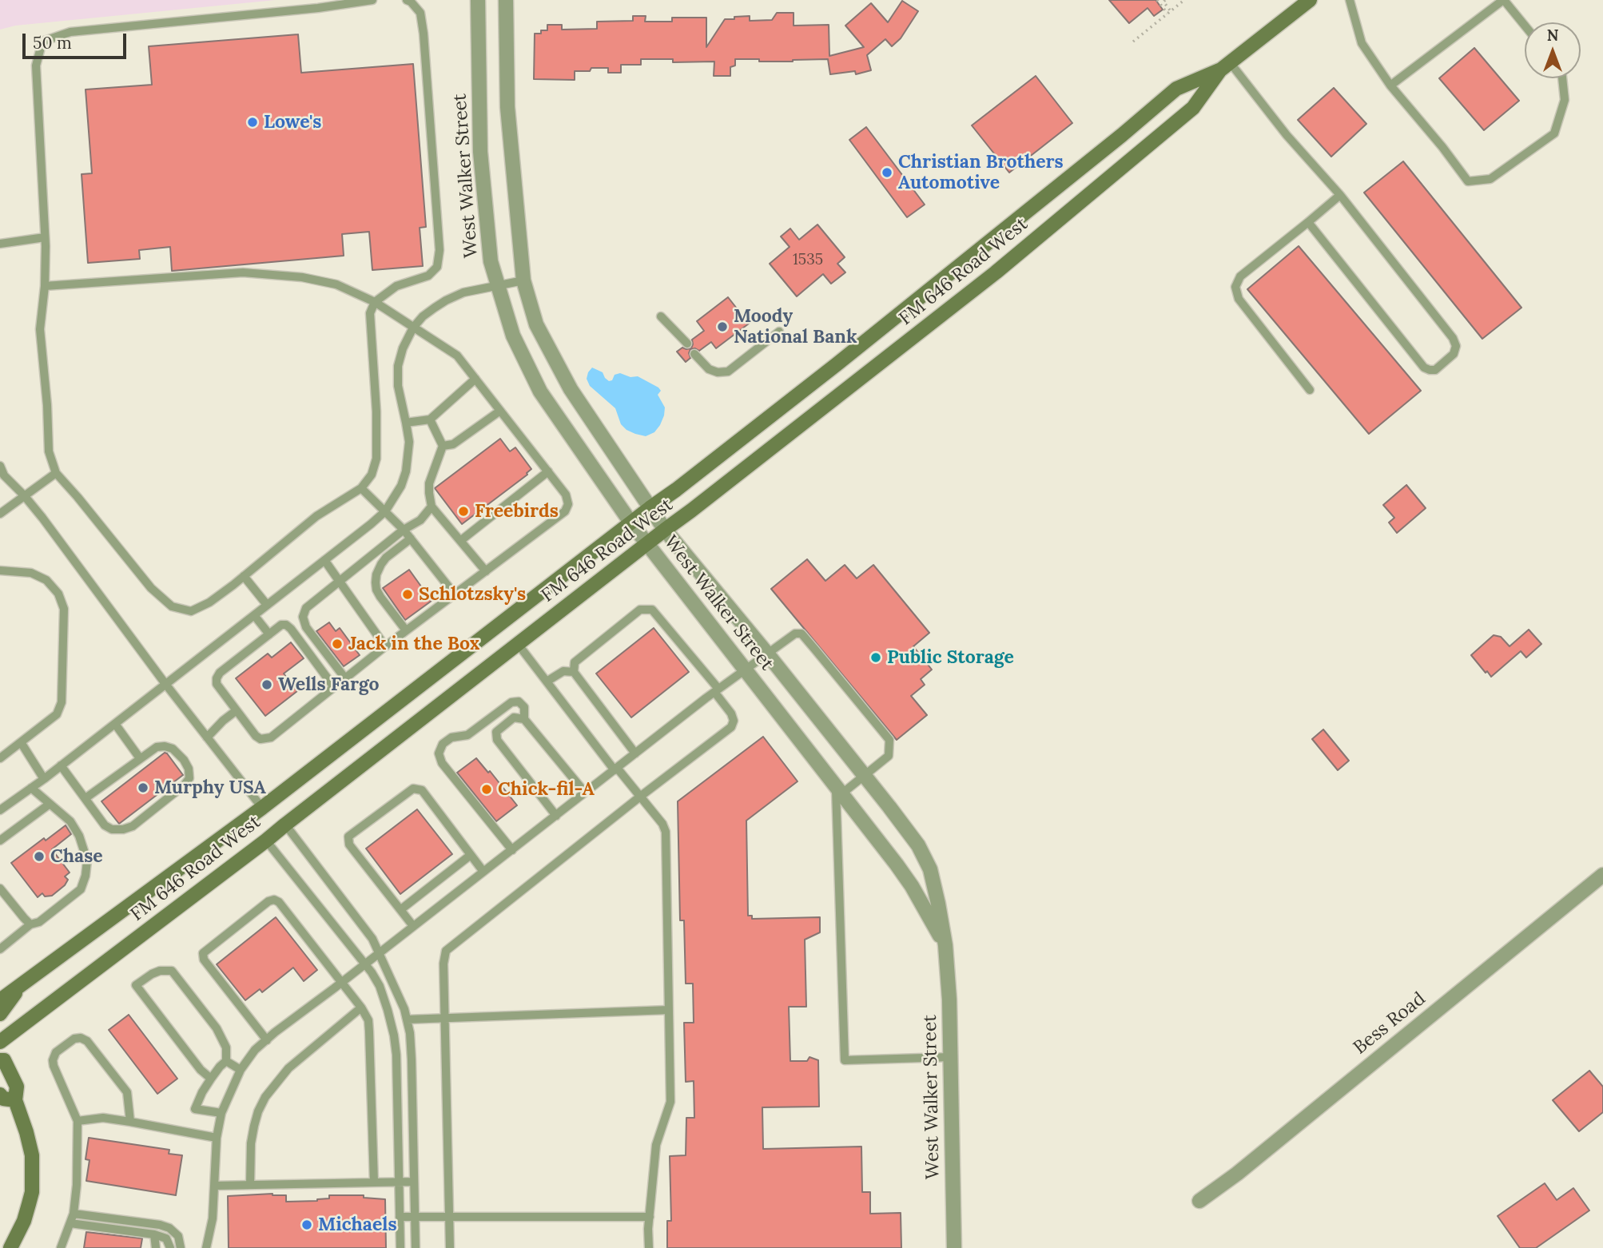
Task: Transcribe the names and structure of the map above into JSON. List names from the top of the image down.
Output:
{
  "streets": {
    "main road": ["FM 646 Road West"],
    "street": ["West Walker Street", "Bess Road"]
  },
  "crossings": [
    ["West Walker Street", "FM 646 Road West"]
  ],
  "places": [
    "Lowe's",
    "Christian Brothers Automotive",
    "Moody National Bank",
    "Freebirds",
    "Schlotzsky's",
    "Jack in the Box",
    "Public Storage",
    "Wells Fargo",
    "Murphy USA",
    "Chick-fil-A",
    "Chase",
    "Michaels"
  ],
  "house_numbers": ["1535"],
  "scale_bar": "50 m",
  "north": "top"
}
